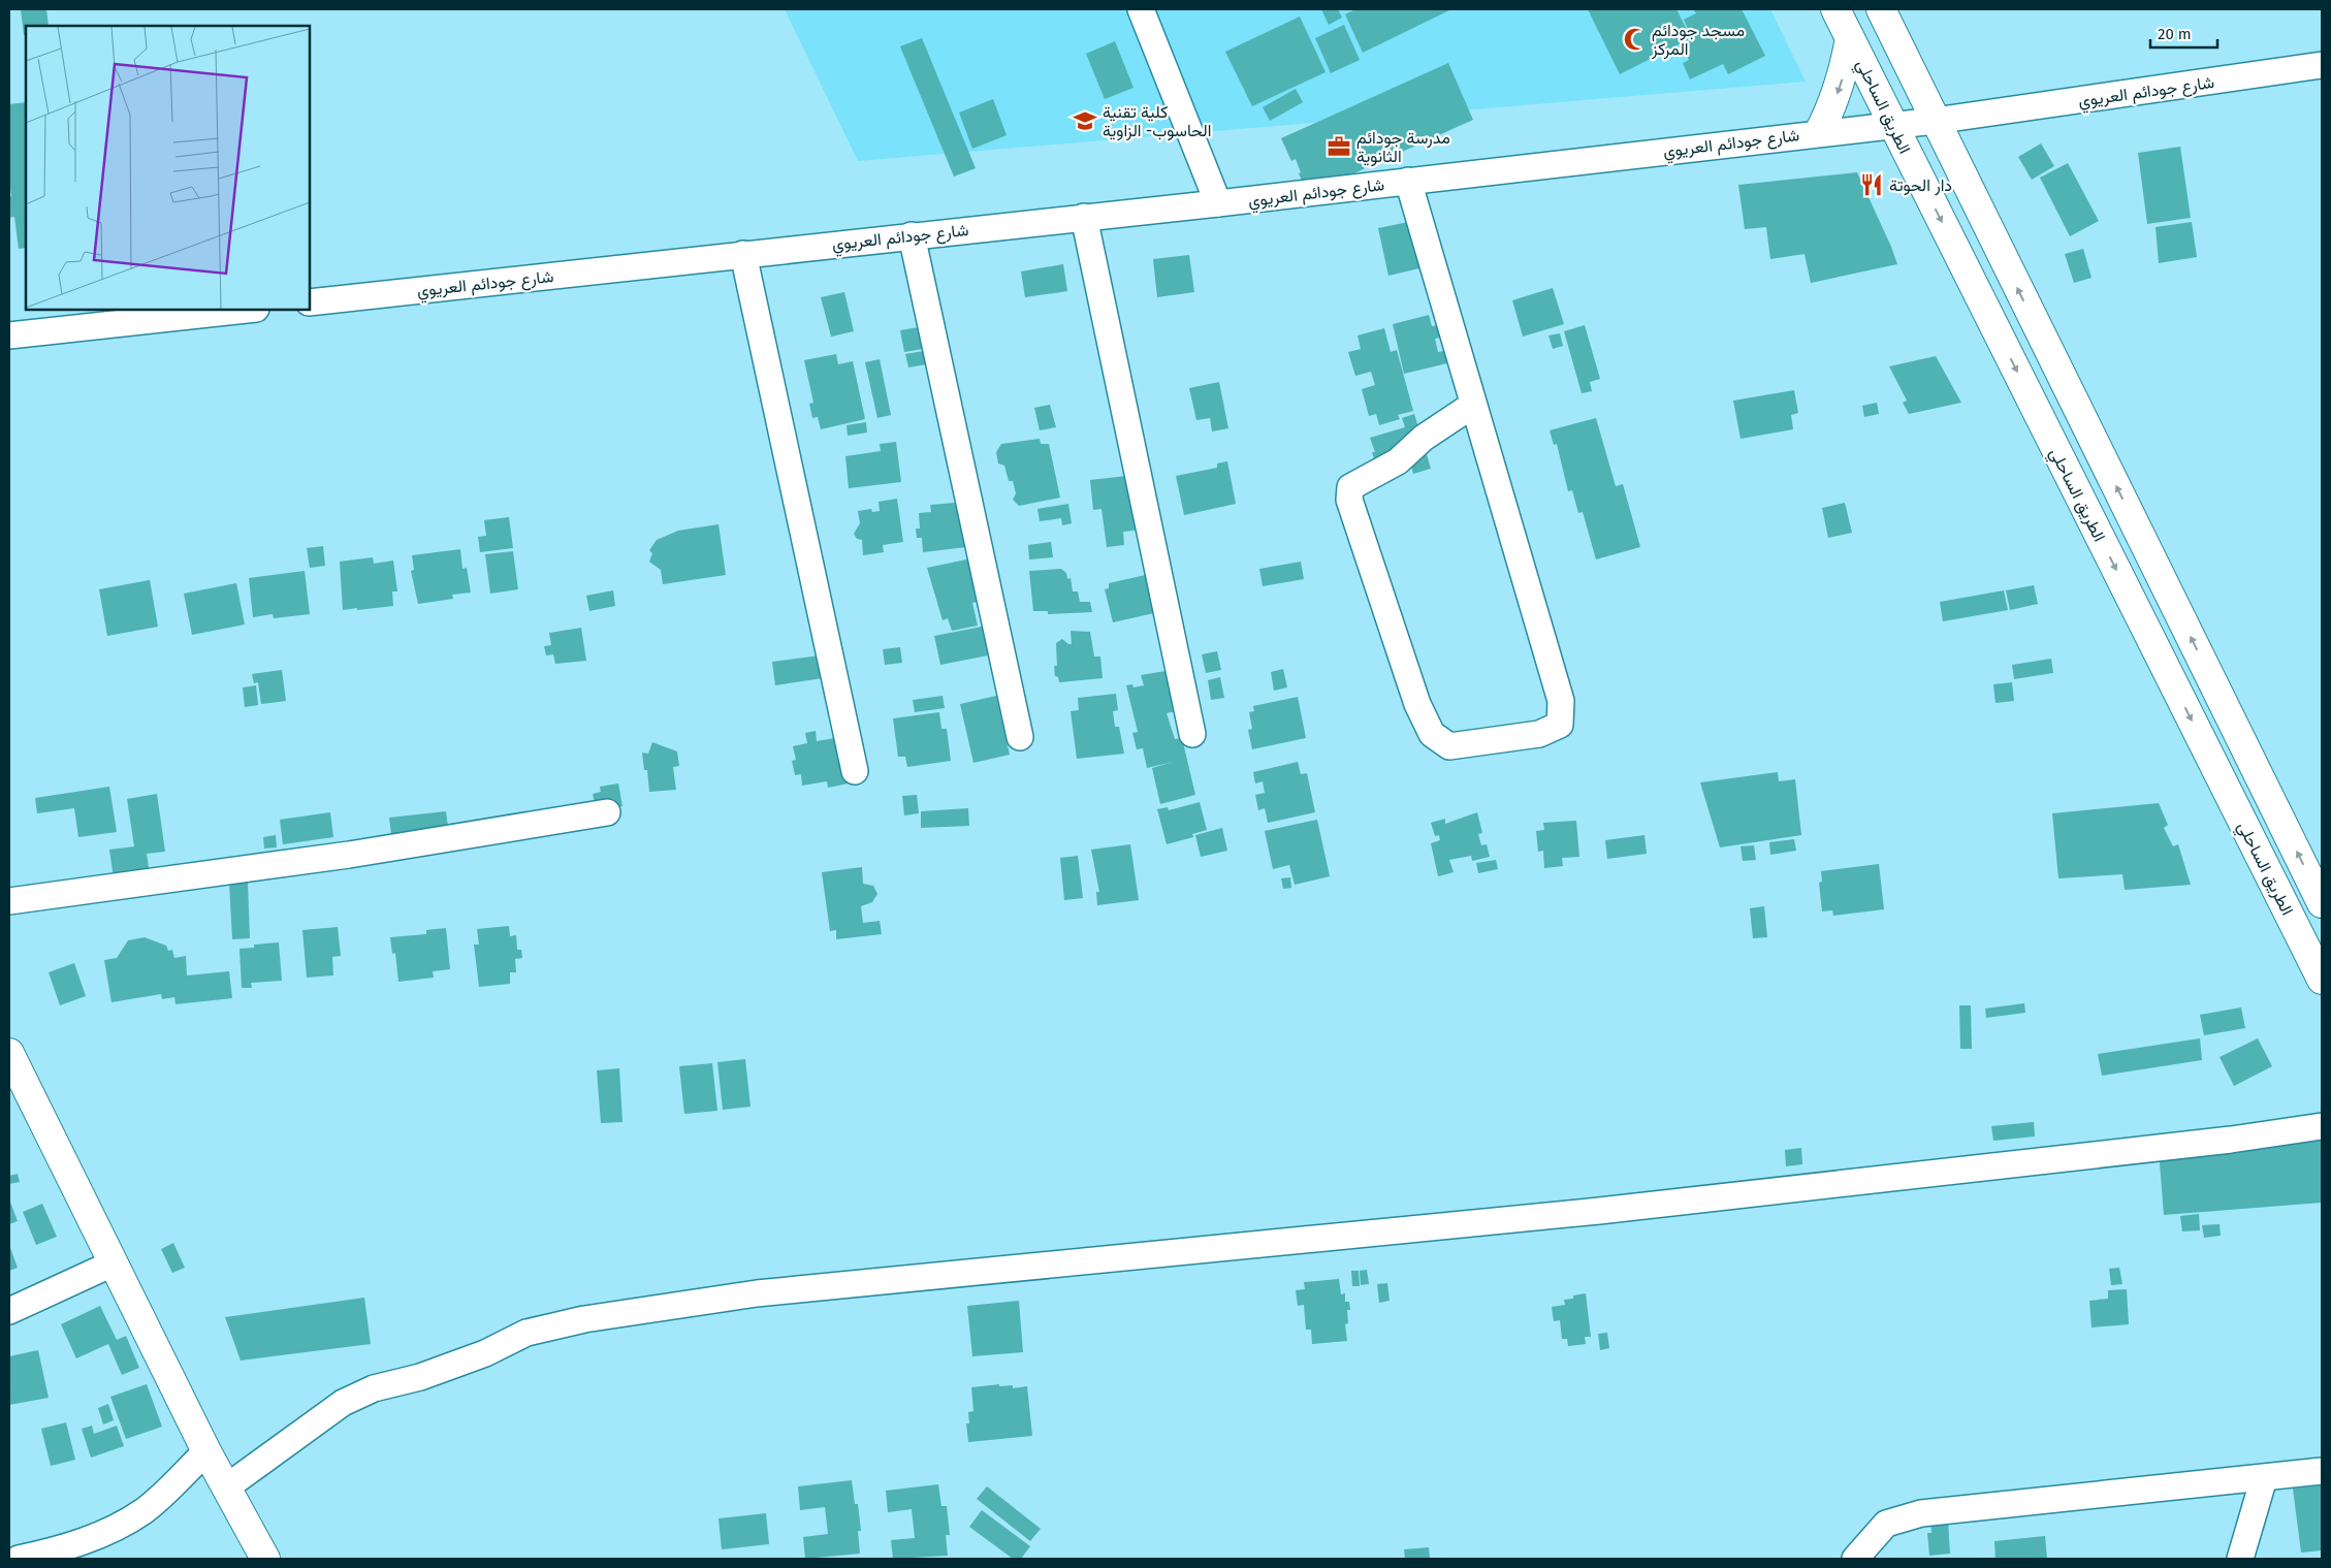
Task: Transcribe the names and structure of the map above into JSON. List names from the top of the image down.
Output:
{
  "streets": {
    "main road": ["الطريق الساحلي"],
    "street": ["شارع جودائم العريوي"]
  },
  "crossings": [
    ["شارع جودائم العريوي", "الطريق الساحلي"]
  ],
  "places": {
    "mosque": ["مسجد جودائم المركز"],
    "school or university": ["كلية تقنية الحاسوب- الزاوية"],
    "office": ["مدرسة جودائم الثانوية"],
    "restaurant": ["دار الحوتة"]
  },
  "scale_bar": "20 m"
}
